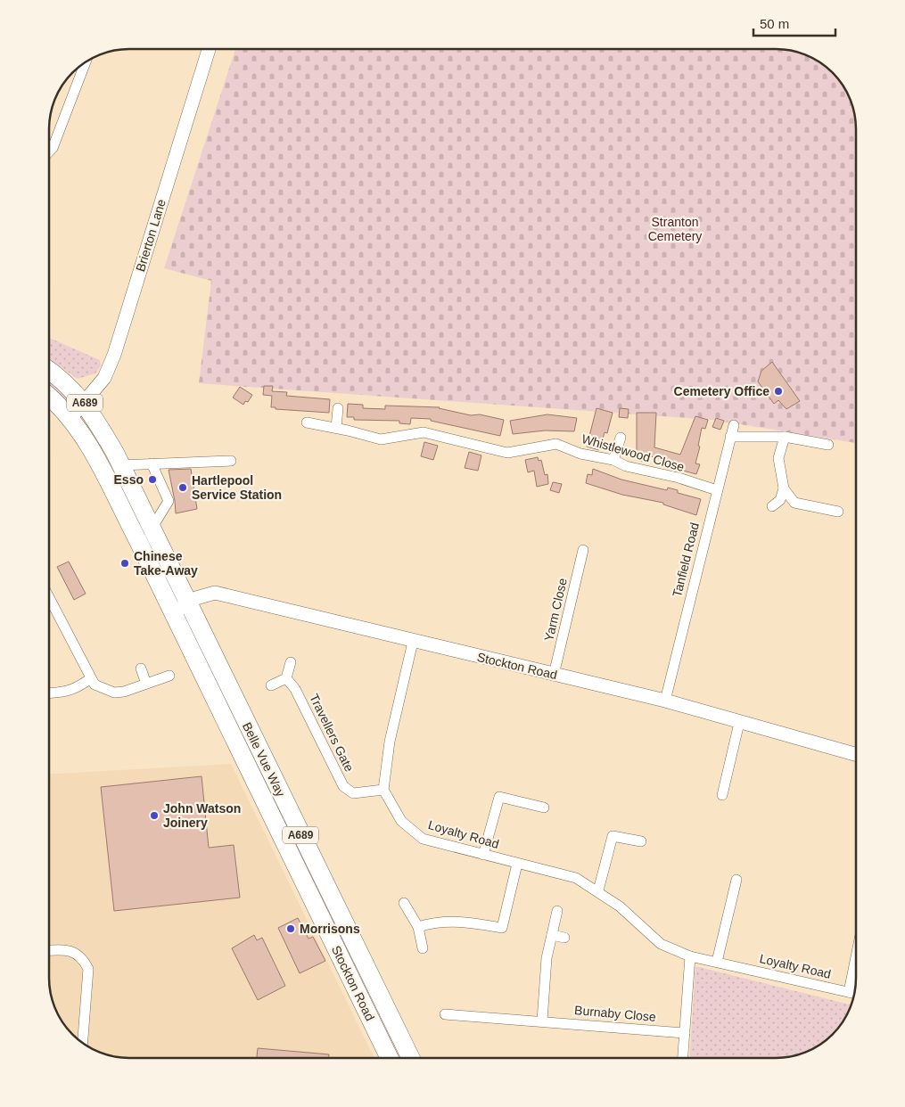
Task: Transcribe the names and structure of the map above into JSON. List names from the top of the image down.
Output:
{
  "streets": {
    "highway": ["A689", "Stockton Road", "Belle Vue Way"],
    "street": [
      "Brierton Lane",
      "Whistlewood Close",
      "Tanfield Road",
      "Yarm Close",
      "Travellers Gate",
      "Loyalty Road",
      "Burnaby Close"
    ]
  },
  "crossings": [
    ["Brierton Lane", "A689"],
    ["Brierton Lane", "Stockton Road"],
    ["A689", "Belle Vue Way"],
    ["Whistlewood Close", "Tanfield Road"],
    ["Tanfield Road", "Stockton Road"],
    ["Yarm Close", "Stockton Road"],
    ["Stockton Road", "Belle Vue Way"],
    ["Travellers Gate", "Loyalty Road"]
  ],
  "parks": ["Stranton Cemetery"],
  "places": [
    "Cemetery Office",
    "Esso",
    "Hartlepool Service Station",
    "Chinese Take-Away",
    "John Watson Joinery",
    "Morrisons"
  ],
  "scale_bar": "50 m"
}
